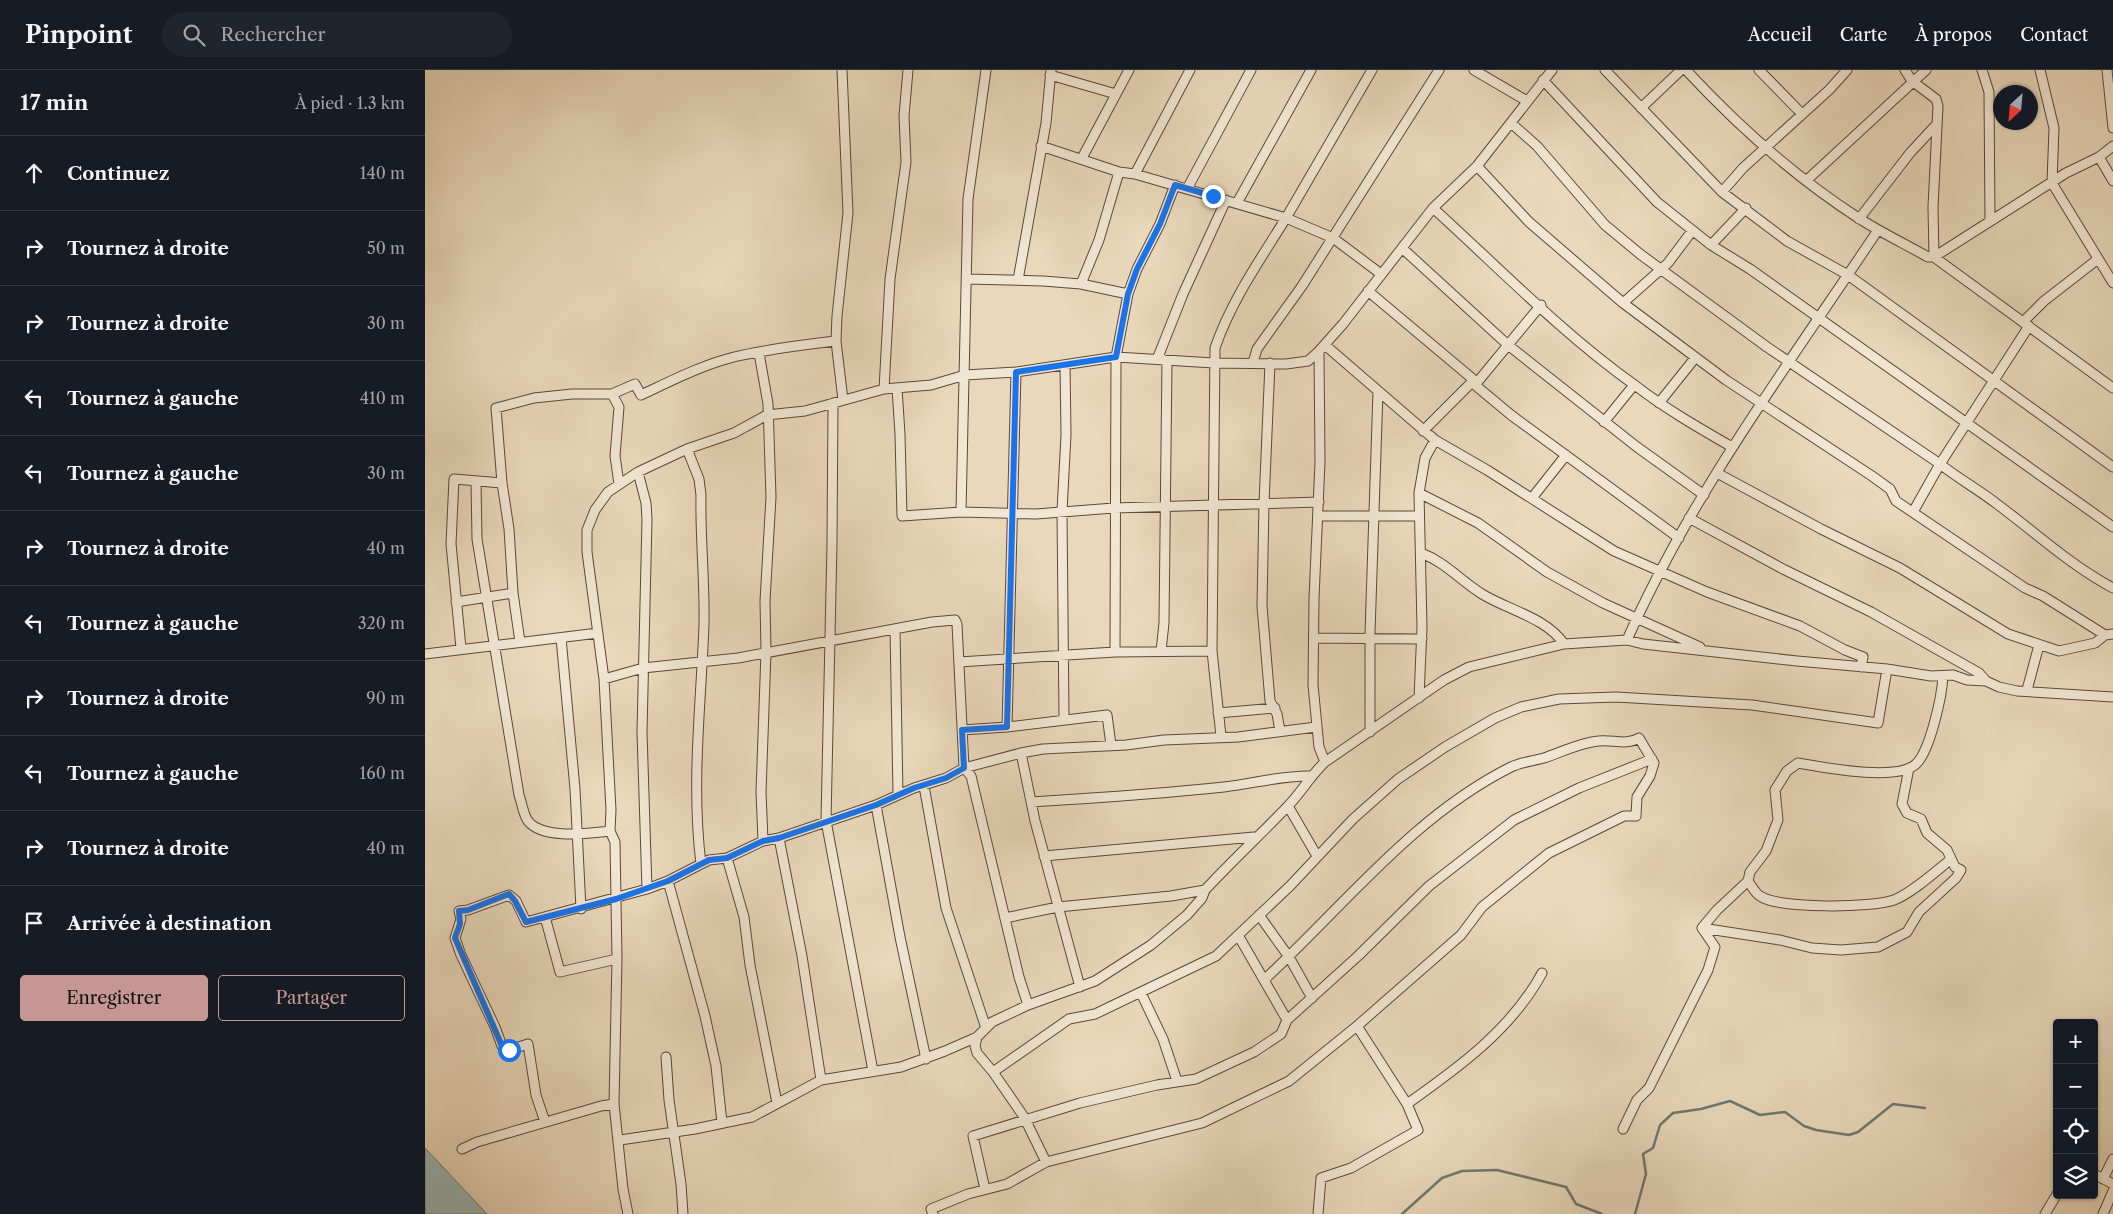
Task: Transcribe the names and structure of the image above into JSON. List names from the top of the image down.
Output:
{
  "north": "bottom left",
  "page": {
    "header": "Pinpoint",
    "search": "Rechercher",
    "nav": [
      "Accueil",
      "Carte",
      "À propos",
      "Contact"
    ],
    "heading": ["17 min", "À pied · 1.3 km"],
    "list": [
      ["Continuez", "140 m"],
      ["Tournez à droite", "50 m"],
      ["Tournez à droite", "30 m"],
      ["Tournez à gauche", "410 m"],
      ["Tournez à gauche", "30 m"],
      ["Tournez à droite", "40 m"],
      ["Tournez à gauche", "320 m"],
      ["Tournez à droite", "90 m"],
      ["Tournez à gauche", "160 m"],
      ["Tournez à droite", "40 m"],
      "Arrivée à destination"
    ],
    "buttons": ["Enregistrer", "Partager"],
    "map_buttons": ["+", "−"]
  }
}
